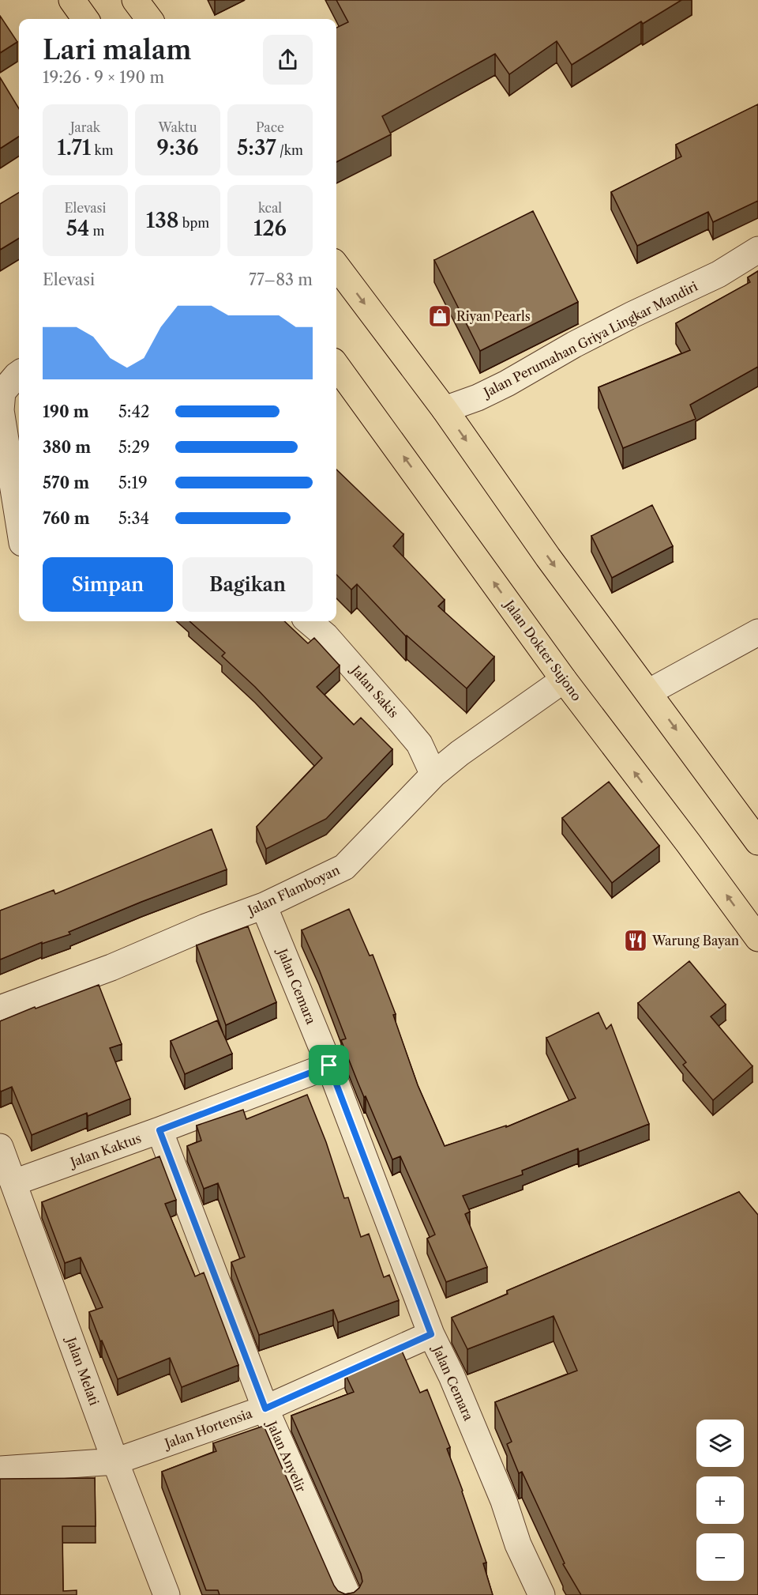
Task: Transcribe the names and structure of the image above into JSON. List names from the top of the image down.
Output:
{
  "streets": {
    "highway": ["Jalan Dokter Sujono"],
    "street": [
      "Jalan Perumahan Griya Lingkar Mandiri",
      "Jalan Sakis",
      "Jalan Flamboyan",
      "Jalan Cemara",
      "Jalan Kaktus",
      "Jalan Melati",
      "Jalan Hortensia",
      "Jalan Anyelir"
    ]
  },
  "crossings": [
    ["Jalan Dokter Sujono", "Jalan Flamboyan"],
    ["Jalan Sakis", "Jalan Flamboyan"],
    ["Jalan Flamboyan", "Jalan Cemara"],
    ["Jalan Cemara", "Jalan Kaktus"],
    ["Jalan Cemara", "Jalan Hortensia"],
    ["Jalan Kaktus", "Jalan Melati"],
    ["Jalan Kaktus", "Jalan Anyelir"],
    ["Jalan Melati", "Jalan Hortensia"],
    ["Jalan Hortensia", "Jalan Anyelir"]
  ],
  "places": {
    "shop": ["Riyan Pearls"],
    "restaurant": ["Warung Bayan"]
  },
  "page": {
    "heading": ["Lari malam", "19:26 · 9 × 190 m"],
    "stats": [
      ["Jarak", "1.71 km"],
      ["Waktu", "9:36"],
      ["Pace", "5:37 /km"],
      ["Elevasi", "54 m"],
      ["138 bpm"],
      ["kcal", "126"]
    ],
    "chart": ["Elevasi", "77–83 m"],
    "list": [
      {
        "name": "190 m",
        "note": "5:42"
      },
      {
        "name": "380 m",
        "note": "5:29"
      },
      {
        "name": "570 m",
        "note": "5:19"
      },
      {
        "name": "760 m",
        "note": "5:34"
      }
    ],
    "buttons": ["Simpan", "Bagikan"],
    "map_buttons": ["+", "−"]
  }
}
